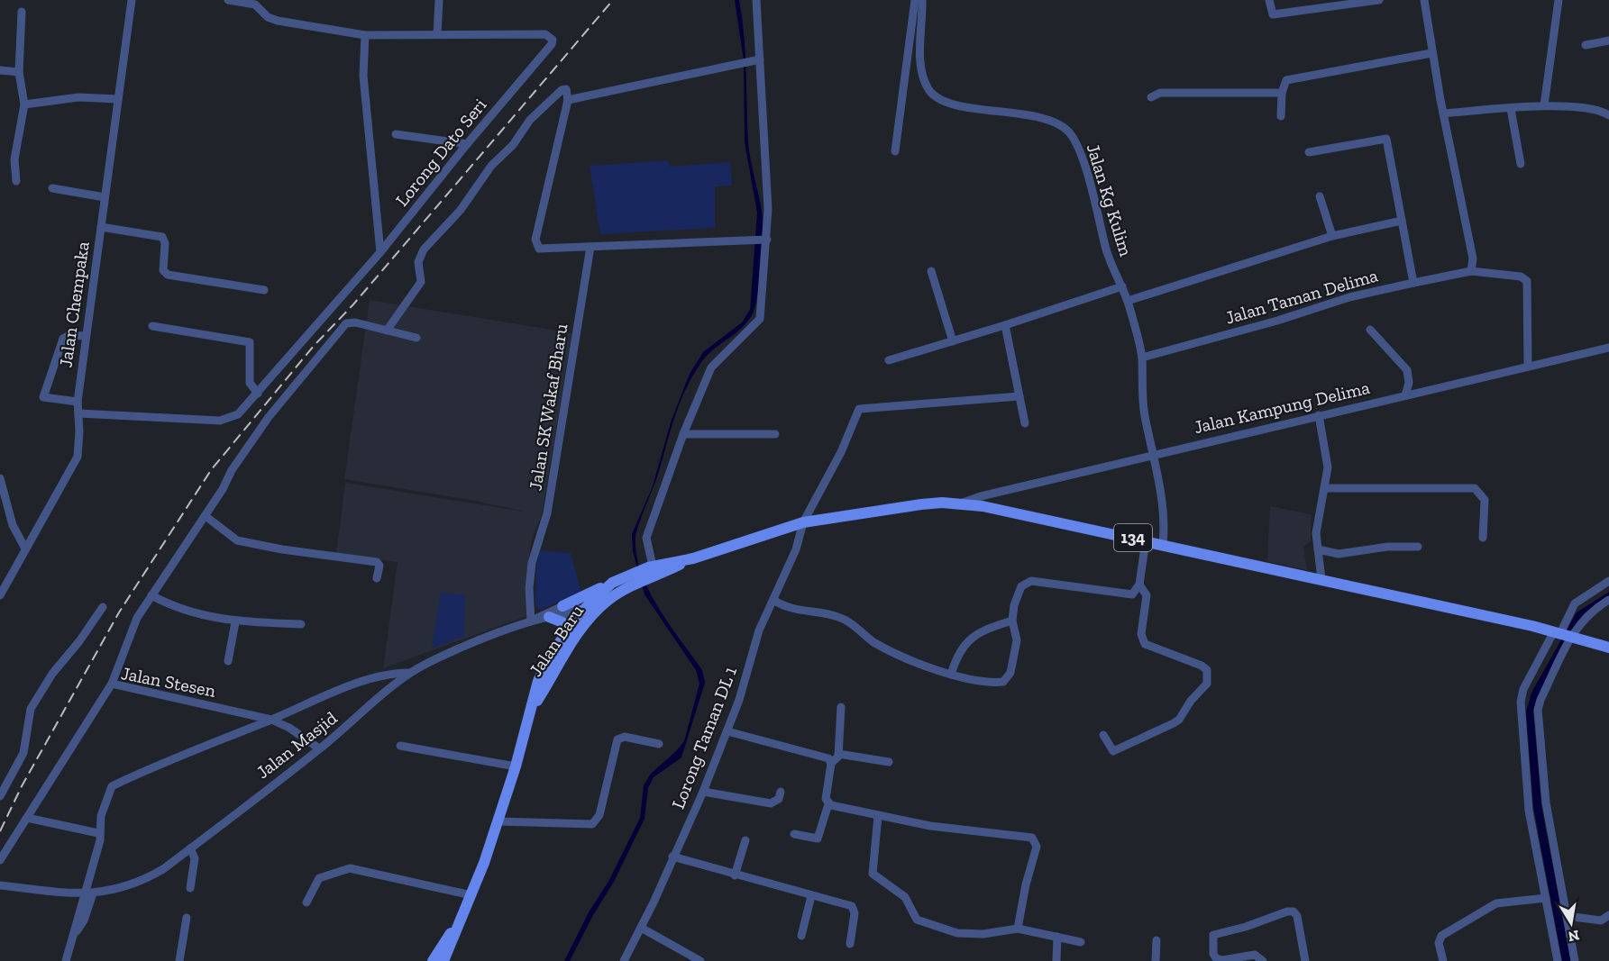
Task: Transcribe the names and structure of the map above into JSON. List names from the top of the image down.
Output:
{
  "streets": {
    "main road": ["134", "Jalan Baru"],
    "street": [
      "Lorong Dato Seri",
      "Jalan Kg Kulim",
      "Jalan Taman Delima",
      "Jalan Chempaka",
      "Jalan SK Wakaf Bharu",
      "Jalan Kampung Delima",
      "Jalan Stesen",
      "Lorong Taman DL 1",
      "Jalan Masjid"
    ]
  },
  "crossings": [
    ["Lorong Dato Seri", "Jalan Chempaka"],
    ["Jalan Kg Kulim", "Jalan Taman Delima"],
    ["Jalan Kg Kulim", "Jalan Kampung Delima"],
    ["Jalan Kg Kulim", "134"],
    ["Jalan Taman Delima", "Jalan Kampung Delima"],
    ["Jalan SK Wakaf Bharu", "Jalan Masjid"],
    ["Jalan Kampung Delima", "134"],
    ["134", "Jalan Baru"],
    ["134", "Lorong Taman DL 1"],
    ["Jalan Baru", "Jalan Masjid"],
    ["Jalan Stesen", "Jalan Masjid"]
  ],
  "north": "bottom"
}
